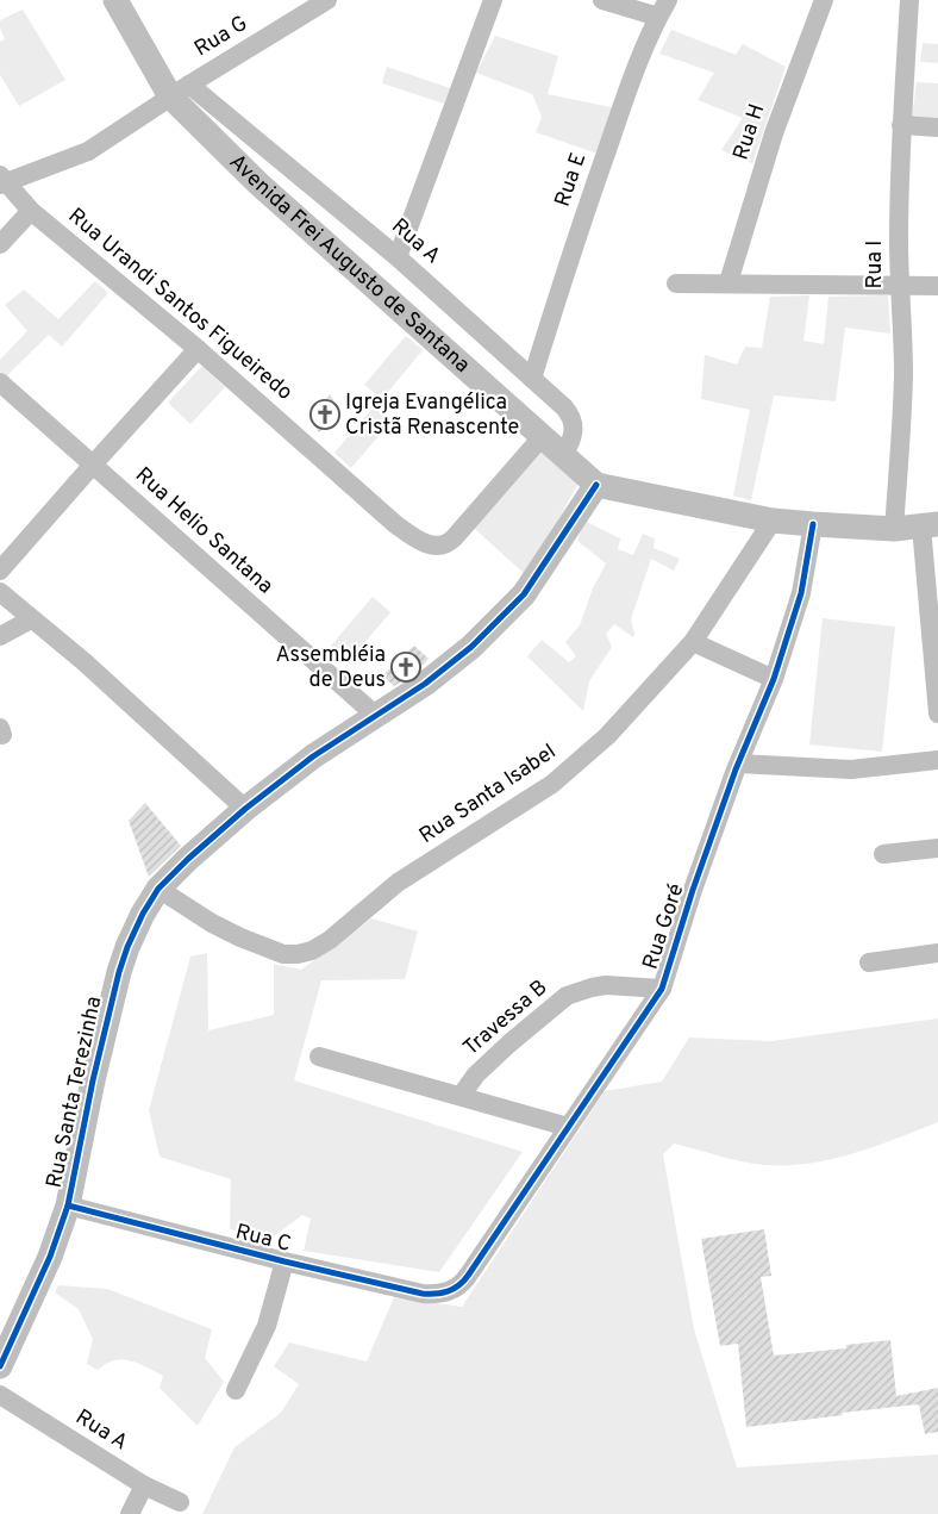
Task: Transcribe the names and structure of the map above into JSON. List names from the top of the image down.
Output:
{
  "streets": {
    "street": [
      "Rua G",
      "Rua H",
      "Rua E",
      "Rua A",
      "Avenida Frei Augusto de Santana",
      "Rua I",
      "Rua Urandi Santos Figueiredo",
      "Rua Helio Santana",
      "Rua Santa Isabel",
      "Rua Goré",
      "Travessa B",
      "Rua Santa Terezinha",
      "Rua C"
    ]
  },
  "crossings": [
    ["Rua G", "Rua A"],
    ["Rua G", "Avenida Frei Augusto de Santana"],
    ["Rua G", "Rua Urandi Santos Figueiredo"],
    ["Rua E", "Rua A"],
    ["Rua A", "Avenida Frei Augusto de Santana"],
    ["Avenida Frei Augusto de Santana", "Rua Urandi Santos Figueiredo"],
    ["Avenida Frei Augusto de Santana", "Rua Santa Terezinha"],
    ["Rua Helio Santana", "Rua Santa Terezinha"],
    ["Rua Santa Isabel", "Rua Santa Terezinha"],
    ["Rua Goré", "Travessa B"],
    ["Rua Goré", "Rua C"],
    ["Rua Santa Terezinha", "Rua C"]
  ],
  "places": {
    "church": ["Igreja Evangélica Cristã Renascente", "Assembléia de Deus"]
  }
}
